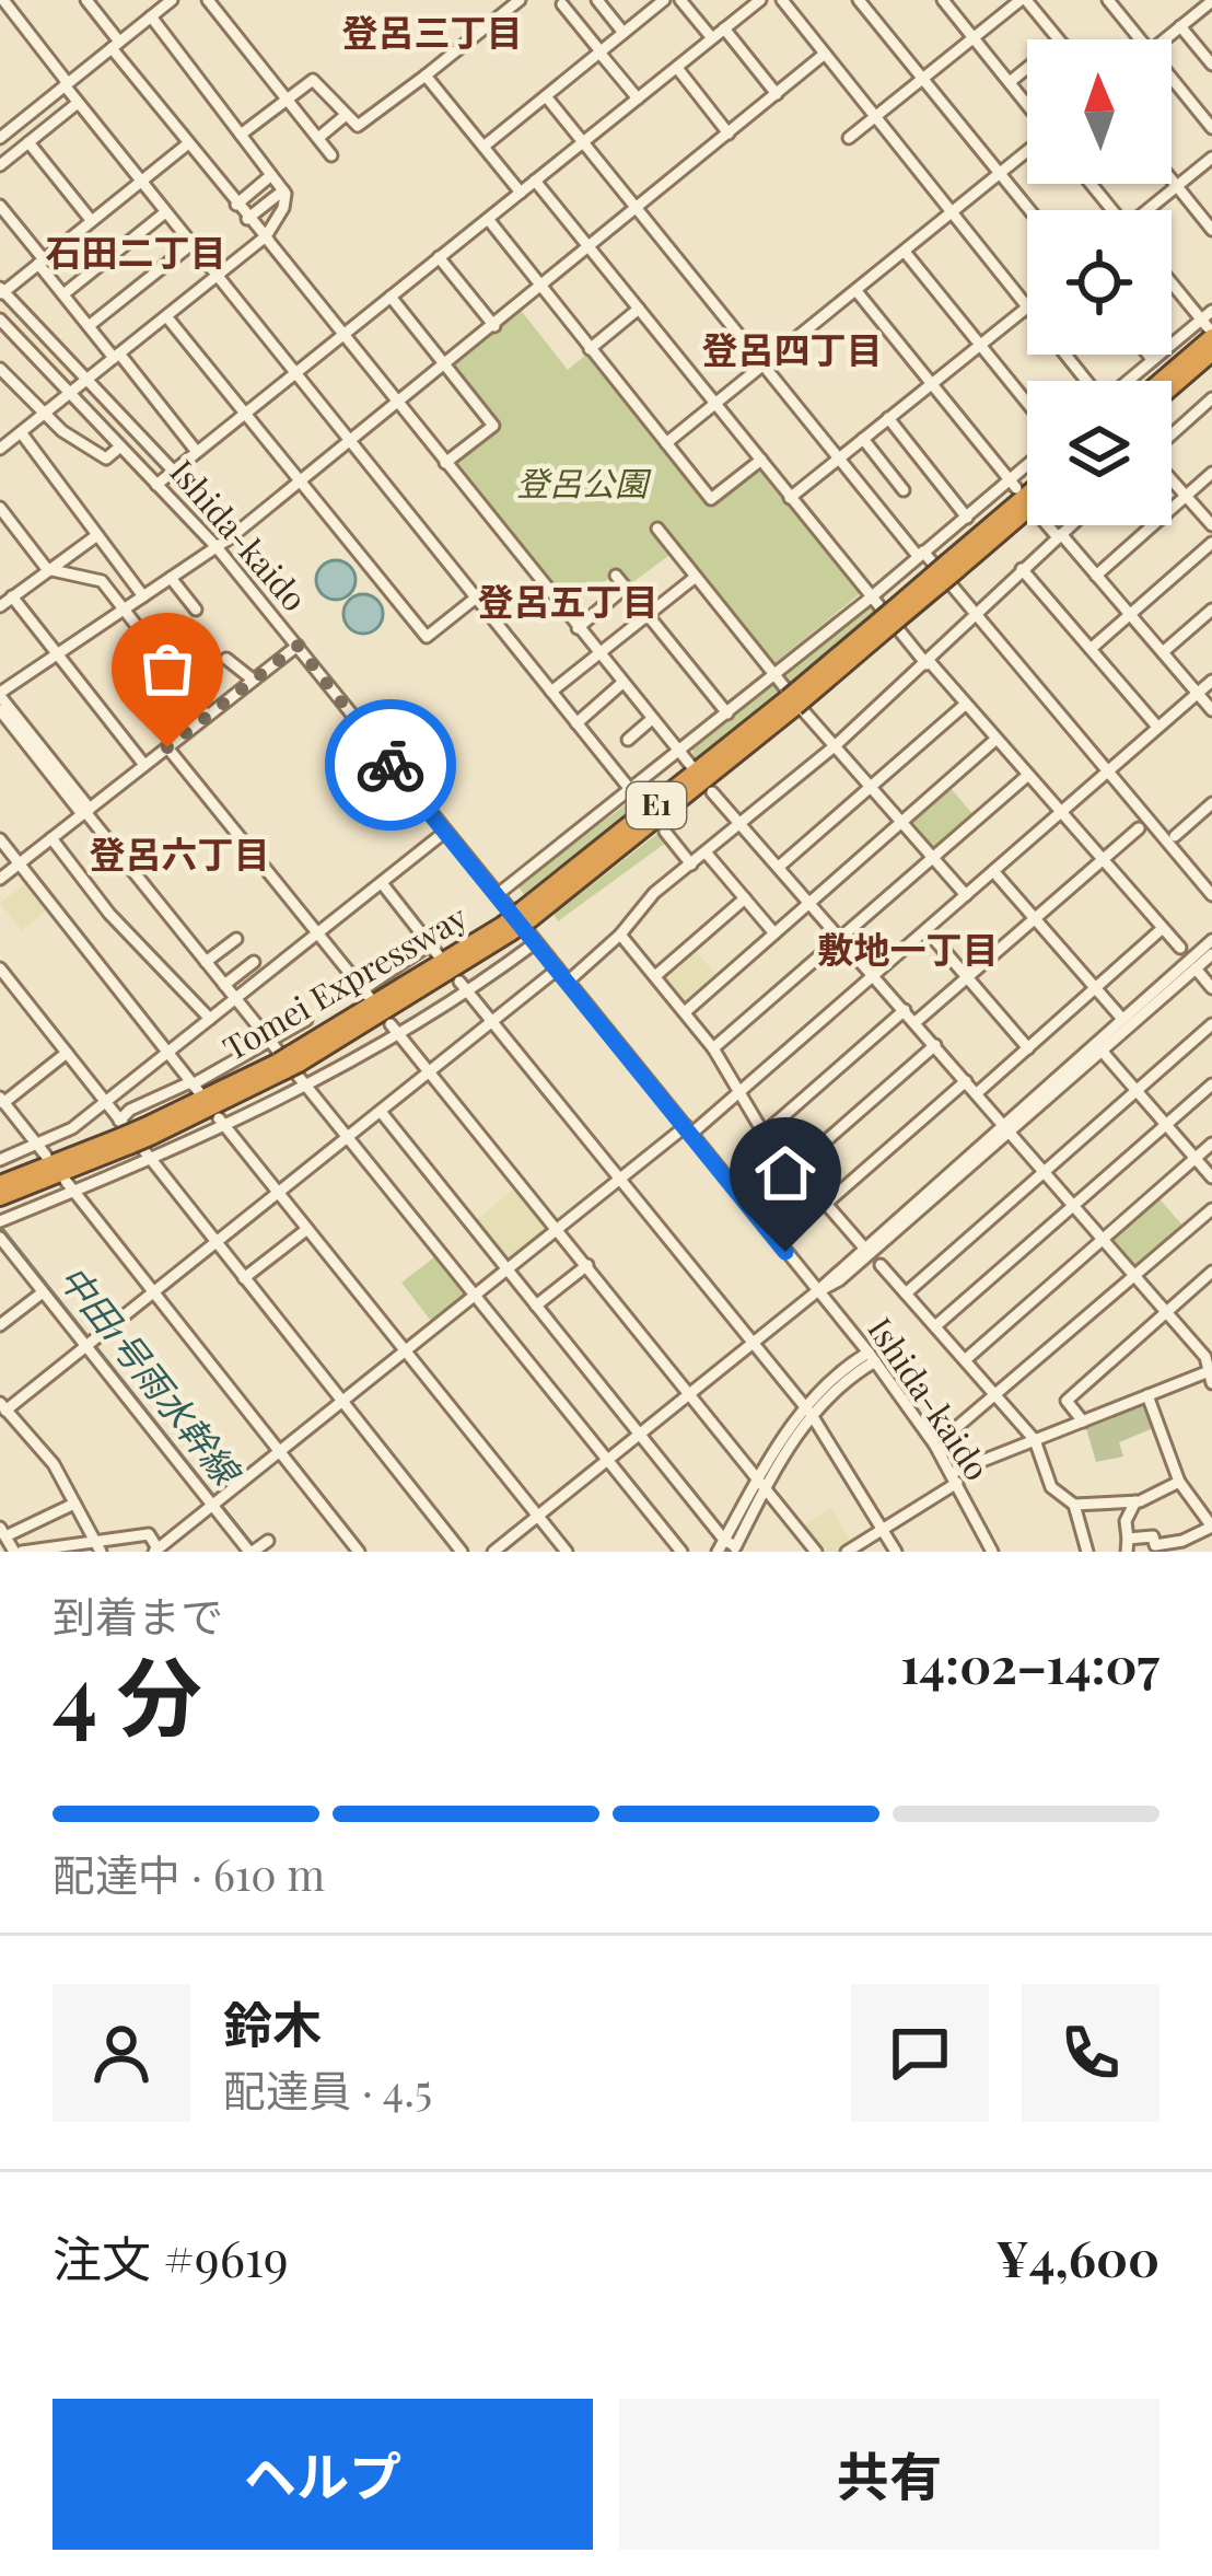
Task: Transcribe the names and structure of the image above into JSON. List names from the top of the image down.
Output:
{
  "streets": {
    "highway": ["E1", "Tomei Expressway"],
    "street": ["Ishida-kaido"]
  },
  "districts": [
    "登呂三丁目",
    "石田二丁目",
    "登呂四丁目",
    "登呂五丁目",
    "登呂六丁目",
    "敷地一丁目"
  ],
  "water": ["中田1号雨水幹線"],
  "parks": ["登呂公園"],
  "north": "top",
  "page": {
    "heading": ["4 分", "到着まで", "14:02–14:07"],
    "panel": [
      "鈴木",
      "配達員 · 4.5",
      "注文 #9619",
      "¥4,600"
    ],
    "bar": "配達中 · 610 m",
    "buttons": ["ヘルプ", "共有"]
  }
}
